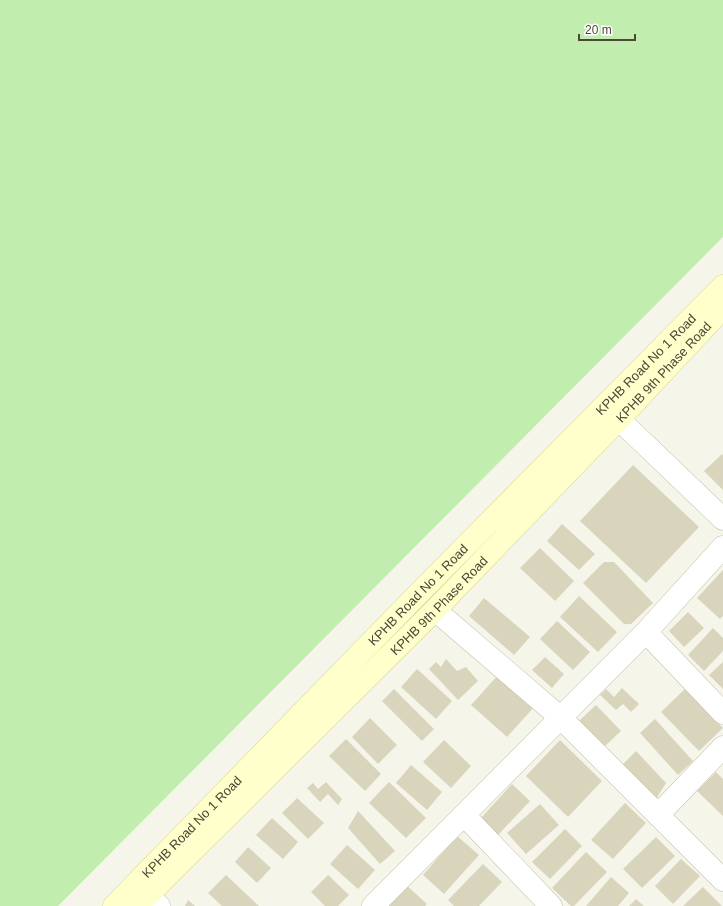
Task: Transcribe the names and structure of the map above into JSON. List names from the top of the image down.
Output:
{
  "streets": {
    "main road": ["KPHB Road No 1 Road", "KPHB 9th Phase Road"]
  },
  "crossings": [
    ["KPHB Road No 1 Road", "KPHB 9th Phase Road"]
  ],
  "scale_bar": "20 m"
}
